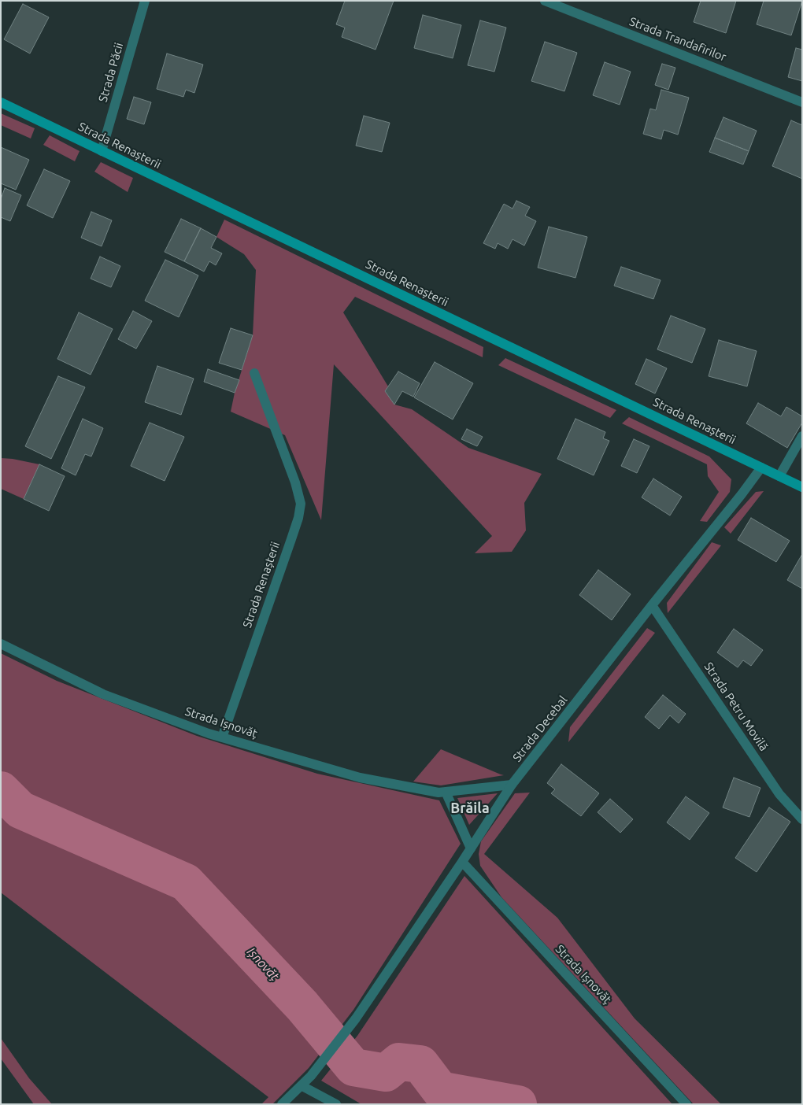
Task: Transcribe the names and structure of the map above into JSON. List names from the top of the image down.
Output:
{
  "streets": {
    "main road": ["Strada Renașterii"],
    "street": [
      "Strada Trandafirilor",
      "Strada Păcii",
      "Strada Petru Movilă",
      "Strada Ișnovăț",
      "Strada Decebal"
    ]
  },
  "crossings": [
    ["Strada Păcii", "Strada Renașterii"],
    ["Strada Renașterii", "Strada Ișnovăț"],
    ["Strada Renașterii", "Strada Decebal"],
    ["Strada Petru Movilă", "Strada Decebal"],
    ["Strada Ișnovăț", "Strada Decebal"]
  ],
  "districts": ["Brăila"],
  "water": ["Ișnovăț"]
}
